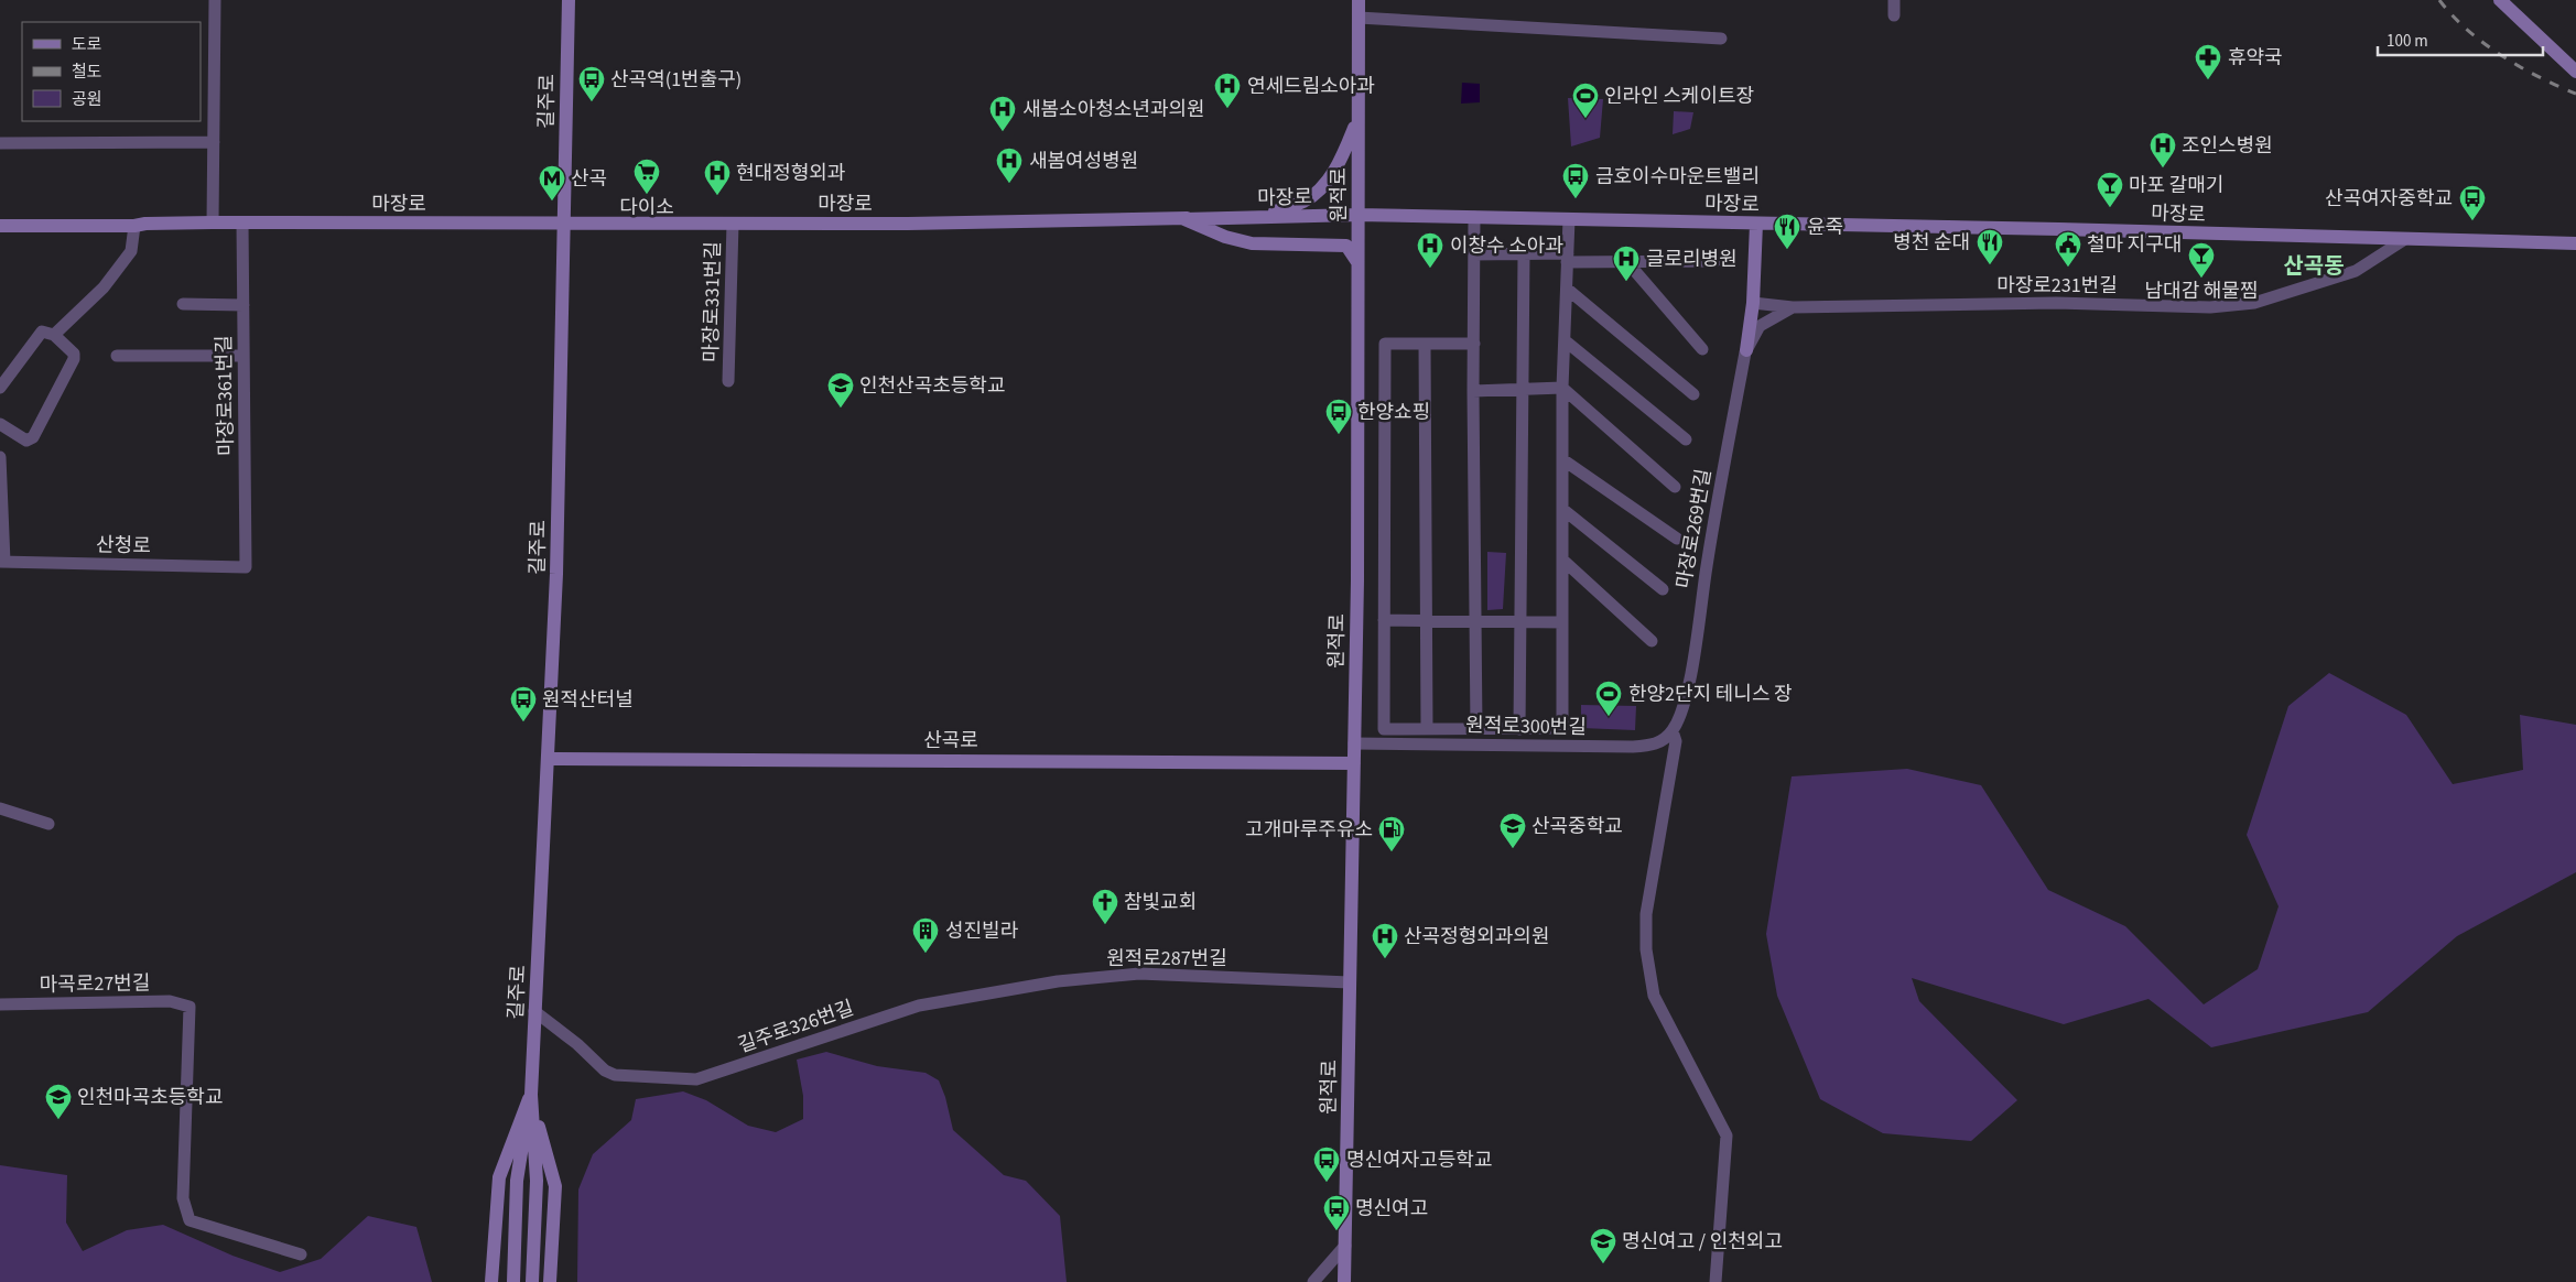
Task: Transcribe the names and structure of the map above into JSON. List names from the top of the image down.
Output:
{
  "streets": {
    "main road": [
      "길주로",
      "원적로",
      "마장로",
      "산곡로"
    ],
    "street": [
      "마장로231번길",
      "마장로331번길",
      "마장로361번길",
      "마장로269번길",
      "산청로",
      "원적로300번길",
      "원적로287번길",
      "마곡로27번길",
      "길주로326번길"
    ]
  },
  "crossings": [
    ["길주로", "마장로"],
    ["길주로", "산곡로"],
    ["길주로", "길주로326번길"],
    ["원적로", "마장로"],
    ["원적로", "원적로300번길"],
    ["원적로", "산곡로"],
    ["원적로", "원적로287번길"],
    ["마장로", "마장로231번길"],
    ["마장로", "마장로331번길"],
    ["마장로", "마장로361번길"],
    ["마장로231번길", "마장로269번길"],
    ["마장로361번길", "산청로"],
    ["마장로269번길", "원적로300번길"],
    ["원적로287번길", "길주로326번길"]
  ],
  "districts": ["산곡동"],
  "places": {
    "pharmacy": ["휴약국"],
    "bus stop": [
      "산곡역(1번출구)",
      "금호이수마운트밸리",
      "산곡여자중학교",
      "한양쇼핑",
      "원적산터널",
      "명신여자고등학교",
      "명신여고"
    ],
    "hospital": [
      "연세드림소아과",
      "새봄소아청소년과의원",
      "조인스병원",
      "새봄여성병원",
      "현대정형외과",
      "이창수 소아과",
      "글로리병원",
      "산곡정형외과의원"
    ],
    "sports": ["인라인 스케이트장", "한양2단지 테니스 장"],
    "supermarket": ["다이소"],
    "metro station": ["산곡"],
    "bar": ["마포 갈매기", "남대감 해물찜"],
    "restaurant": ["윤죽", "병천 순대"],
    "public building": ["철마 지구대"],
    "school or university": [
      "인천산곡초등학교",
      "산곡중학교",
      "인천마곡초등학교",
      "명신여고 / 인천외고"
    ],
    "fuel station": ["고개마루주유소"],
    "church": ["참빛교회"],
    "building": ["성진빌라"]
  },
  "legend": ["도로", "철도", "공원"],
  "scale_bar": "100 m"
}
